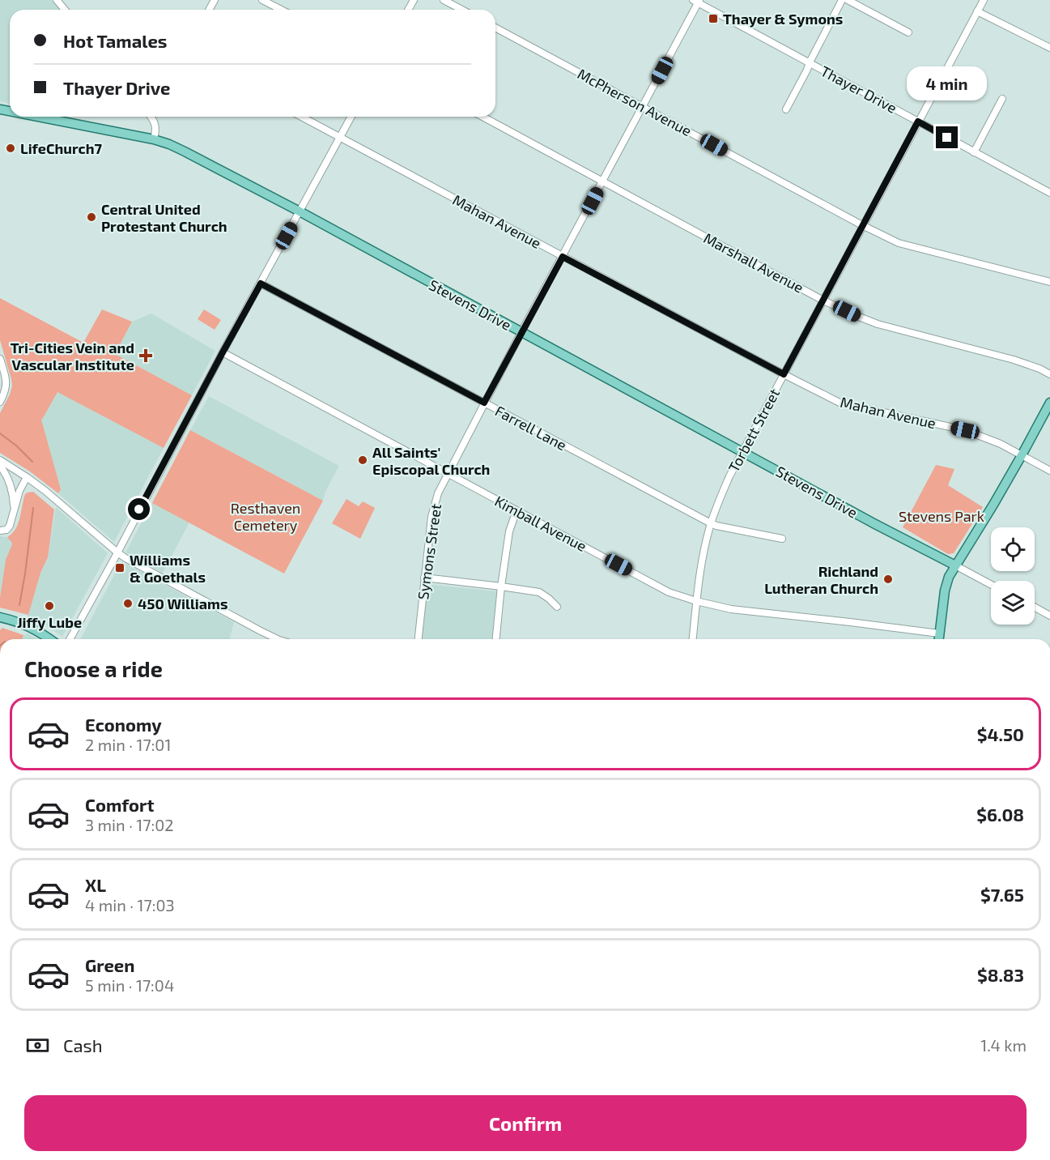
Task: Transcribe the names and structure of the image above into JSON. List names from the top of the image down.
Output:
{
  "streets": {
    "main road": ["Stevens Drive"],
    "street": [
      "Thayer Drive",
      "McPherson Avenue",
      "Mahan Avenue",
      "Marshall Avenue",
      "Farrell Lane",
      "Torbett Street",
      "Kimball Avenue",
      "Symons Street"
    ]
  },
  "crossings": [
    ["Thayer Drive", "Torbett Street"],
    ["Thayer Drive", "Symons Street"],
    ["McPherson Avenue", "Torbett Street"],
    ["McPherson Avenue", "Symons Street"],
    ["Mahan Avenue", "Torbett Street"],
    ["Mahan Avenue", "Symons Street"],
    ["Marshall Avenue", "Torbett Street"],
    ["Marshall Avenue", "Symons Street"],
    ["Stevens Drive", "Torbett Street"],
    ["Stevens Drive", "Symons Street"],
    ["Farrell Lane", "Torbett Street"],
    ["Farrell Lane", "Symons Street"],
    ["Torbett Street", "Kimball Avenue"],
    ["Kimball Avenue", "Symons Street"]
  ],
  "parks": ["Resthaven Cemetery", "Stevens Park"],
  "places": {
    "transit": ["Thayer & Symons", "Williams & Goethals"],
    "other": [
      "LifeChurch7",
      "Central United Protestant Church",
      "All Saints' Episcopal Church",
      "Richland Lutheran Church",
      "450 Williams",
      "Jiffy Lube"
    ],
    "health": ["Tri-Cities Vein and Vascular Institute"]
  },
  "page": {
    "banner": ["Hot Tamales", "Thayer Drive"],
    "bubble": "4 min",
    "heading": "Choose a ride",
    "list": [
      {
        "name": "Economy",
        "note": "2 min · 17:01",
        "value": "$4.50"
      },
      {
        "name": "Comfort",
        "note": "3 min · 17:02",
        "value": "$6.08"
      },
      {
        "name": "XL",
        "note": "4 min · 17:03",
        "value": "$7.65"
      },
      {
        "name": "Green",
        "note": "5 min · 17:04",
        "value": "$8.83"
      }
    ],
    "pay": ["Cash", "1.4 km"],
    "buttons": "Confirm"
  }
}
